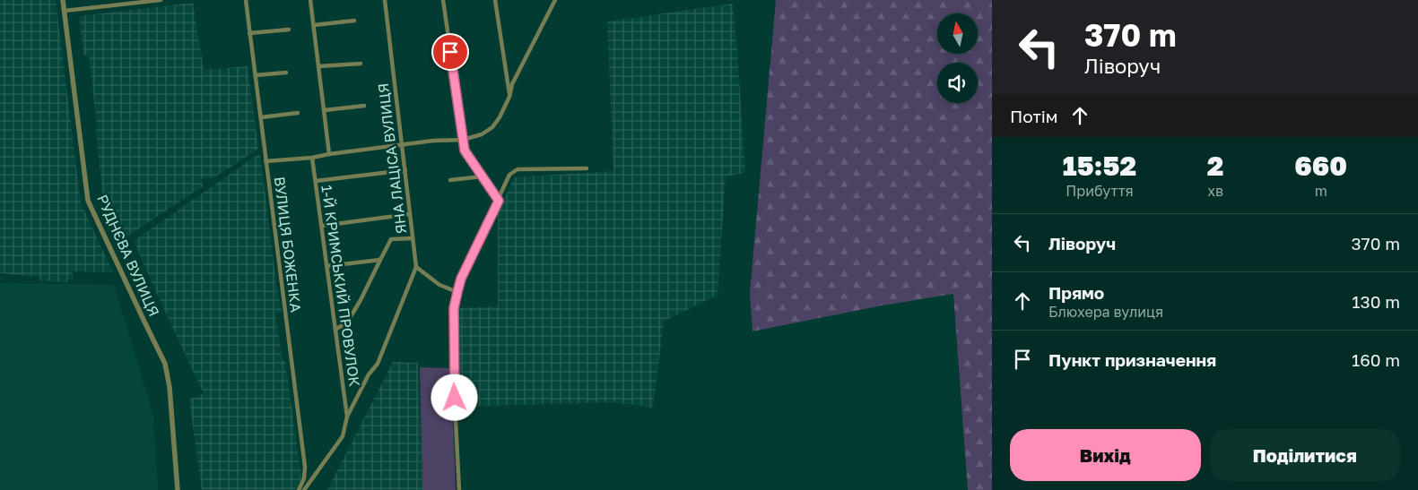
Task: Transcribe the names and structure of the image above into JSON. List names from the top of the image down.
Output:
{
  "streets": {
    "street": [
      "ЯНА ЛАЦІСА ВУЛИЦЯ",
      "ВУЛИЦЯ БОЖЕНКА",
      "РУДНЄВА ВУЛИЦЯ",
      "1-Й КРИМСЬКИЙ ПРОВУЛОК"
    ]
  },
  "north": "top",
  "page": {
    "turn": ["370 m", "Ліворуч"],
    "then": "Потім",
    "eta": [
      "15:52",
      "Прибуття",
      "2",
      "хв",
      "660",
      "m"
    ],
    "list": [
      {
        "name": "Ліворуч",
        "value": "370 m"
      },
      {
        "name": "Прямо",
        "note": "Блюхера вулиця",
        "value": "130 m"
      },
      {
        "name": "Пункт призначення",
        "value": "160 m"
      }
    ],
    "buttons": ["Вихід", "Поділитися"]
  }
}
